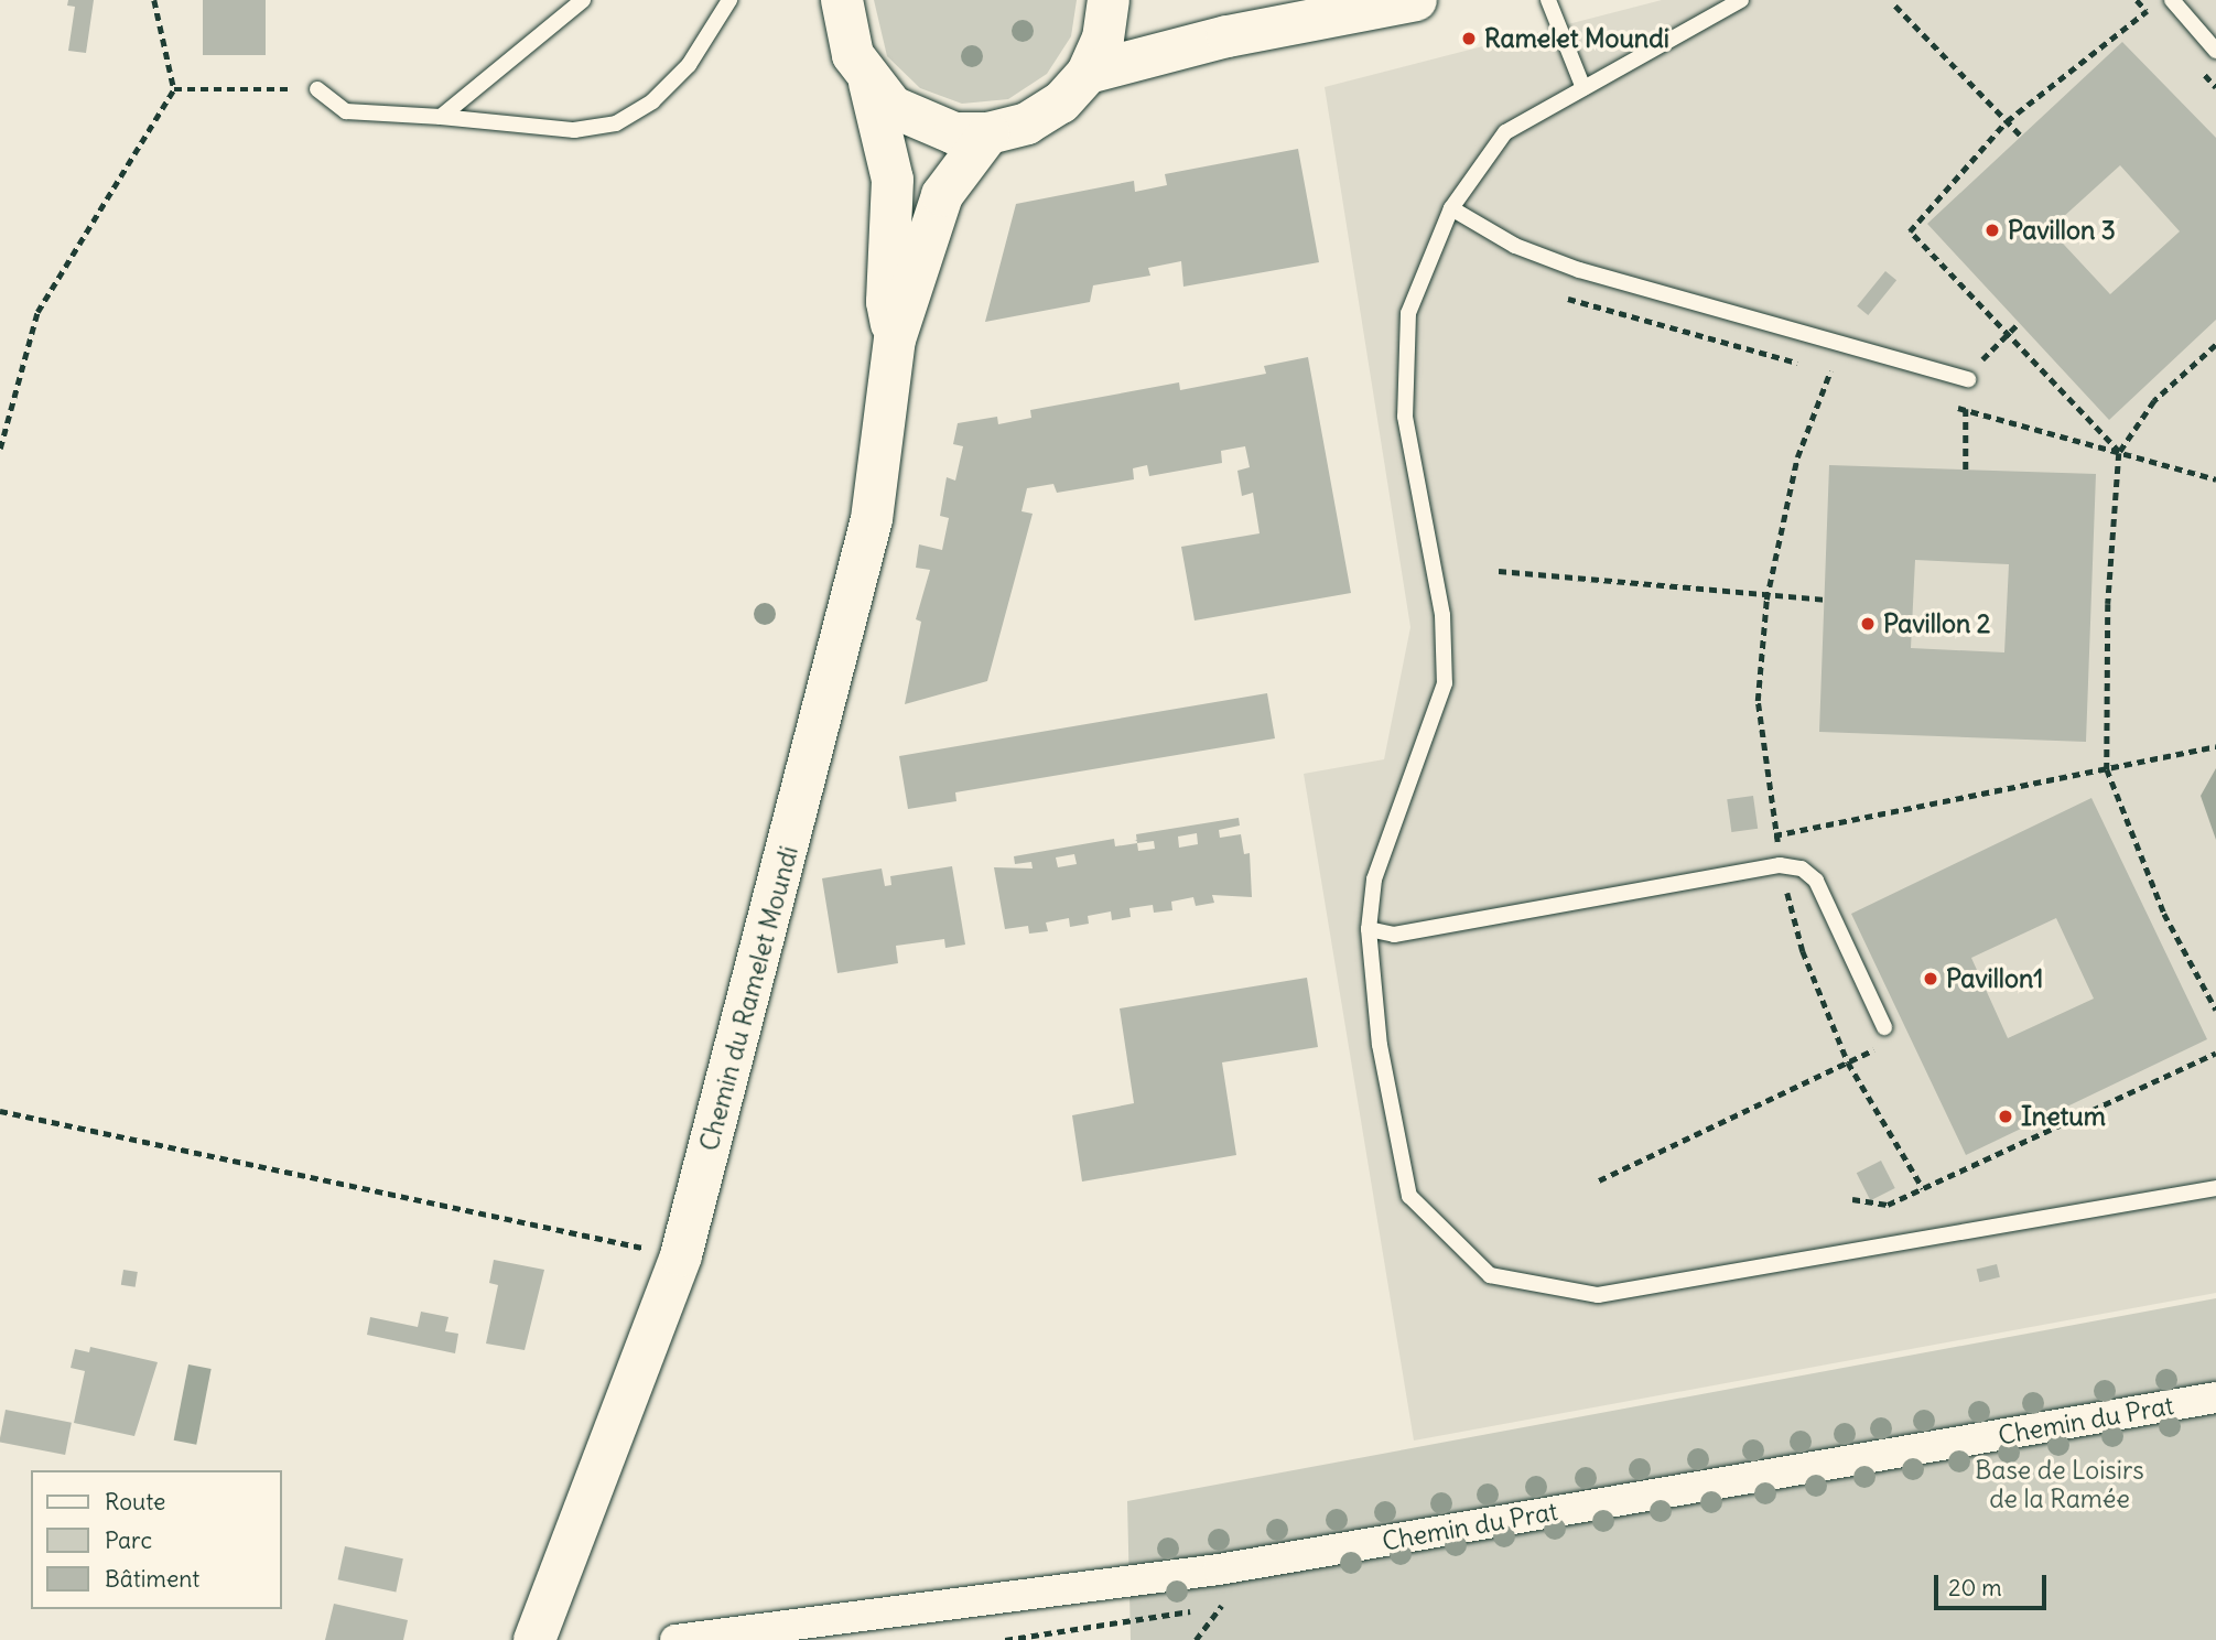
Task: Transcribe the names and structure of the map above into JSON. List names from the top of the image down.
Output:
{
  "streets": {
    "main road": ["Chemin du Ramelet Moundi"],
    "street": ["Chemin du Prat"]
  },
  "parks": ["Base de Loisirs de la Ramée"],
  "places": [
    "Ramelet Moundi",
    "Pavillon 3",
    "Pavillon 2",
    "Pavillon1",
    "Inetum"
  ],
  "legend": ["Route", "Parc", "Bâtiment"],
  "scale_bar": "20 m"
}
